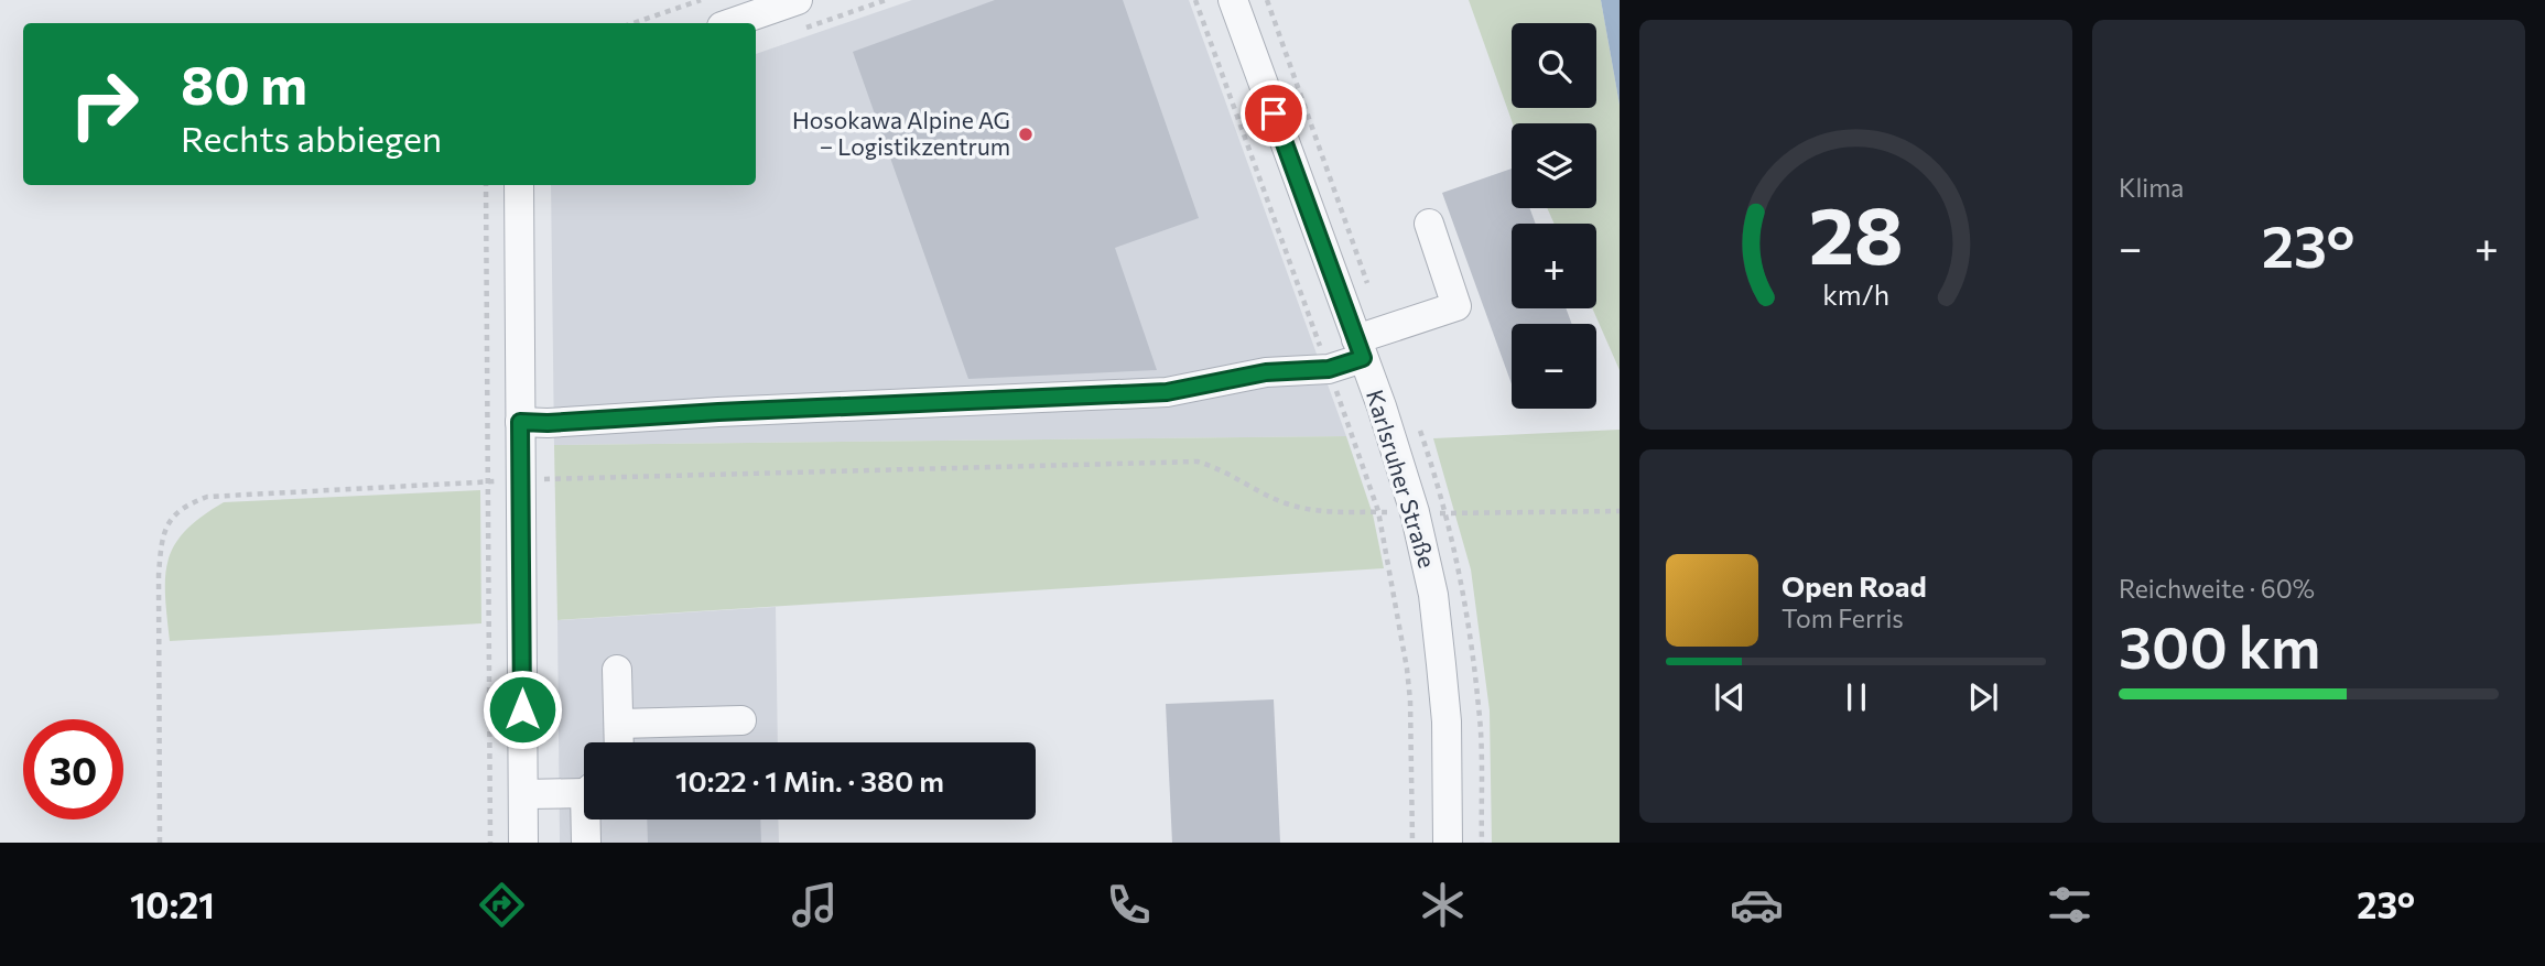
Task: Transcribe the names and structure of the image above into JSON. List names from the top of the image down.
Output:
{
  "streets": {
    "street": ["Karlsruher Straße"]
  },
  "places": ["Hosokawa Alpine AG – Logistikzentrum"],
  "page": {
    "tile": [
      "Klima",
      ["Reichweite · 60%", "300 km"]
    ],
    "map_buttons": ["+", "−"],
    "turn": ["80 m", "Rechts abbiegen"],
    "heat": ["−", "23°", "+"],
    "song": ["Open Road", "Tom Ferris"],
    "limit": "30",
    "trip": "10:22 · 1 Min. · 380 m",
    "tabs": ["10:21", "23°"],
    "gauge": ["28", "km/h"]
  }
}
